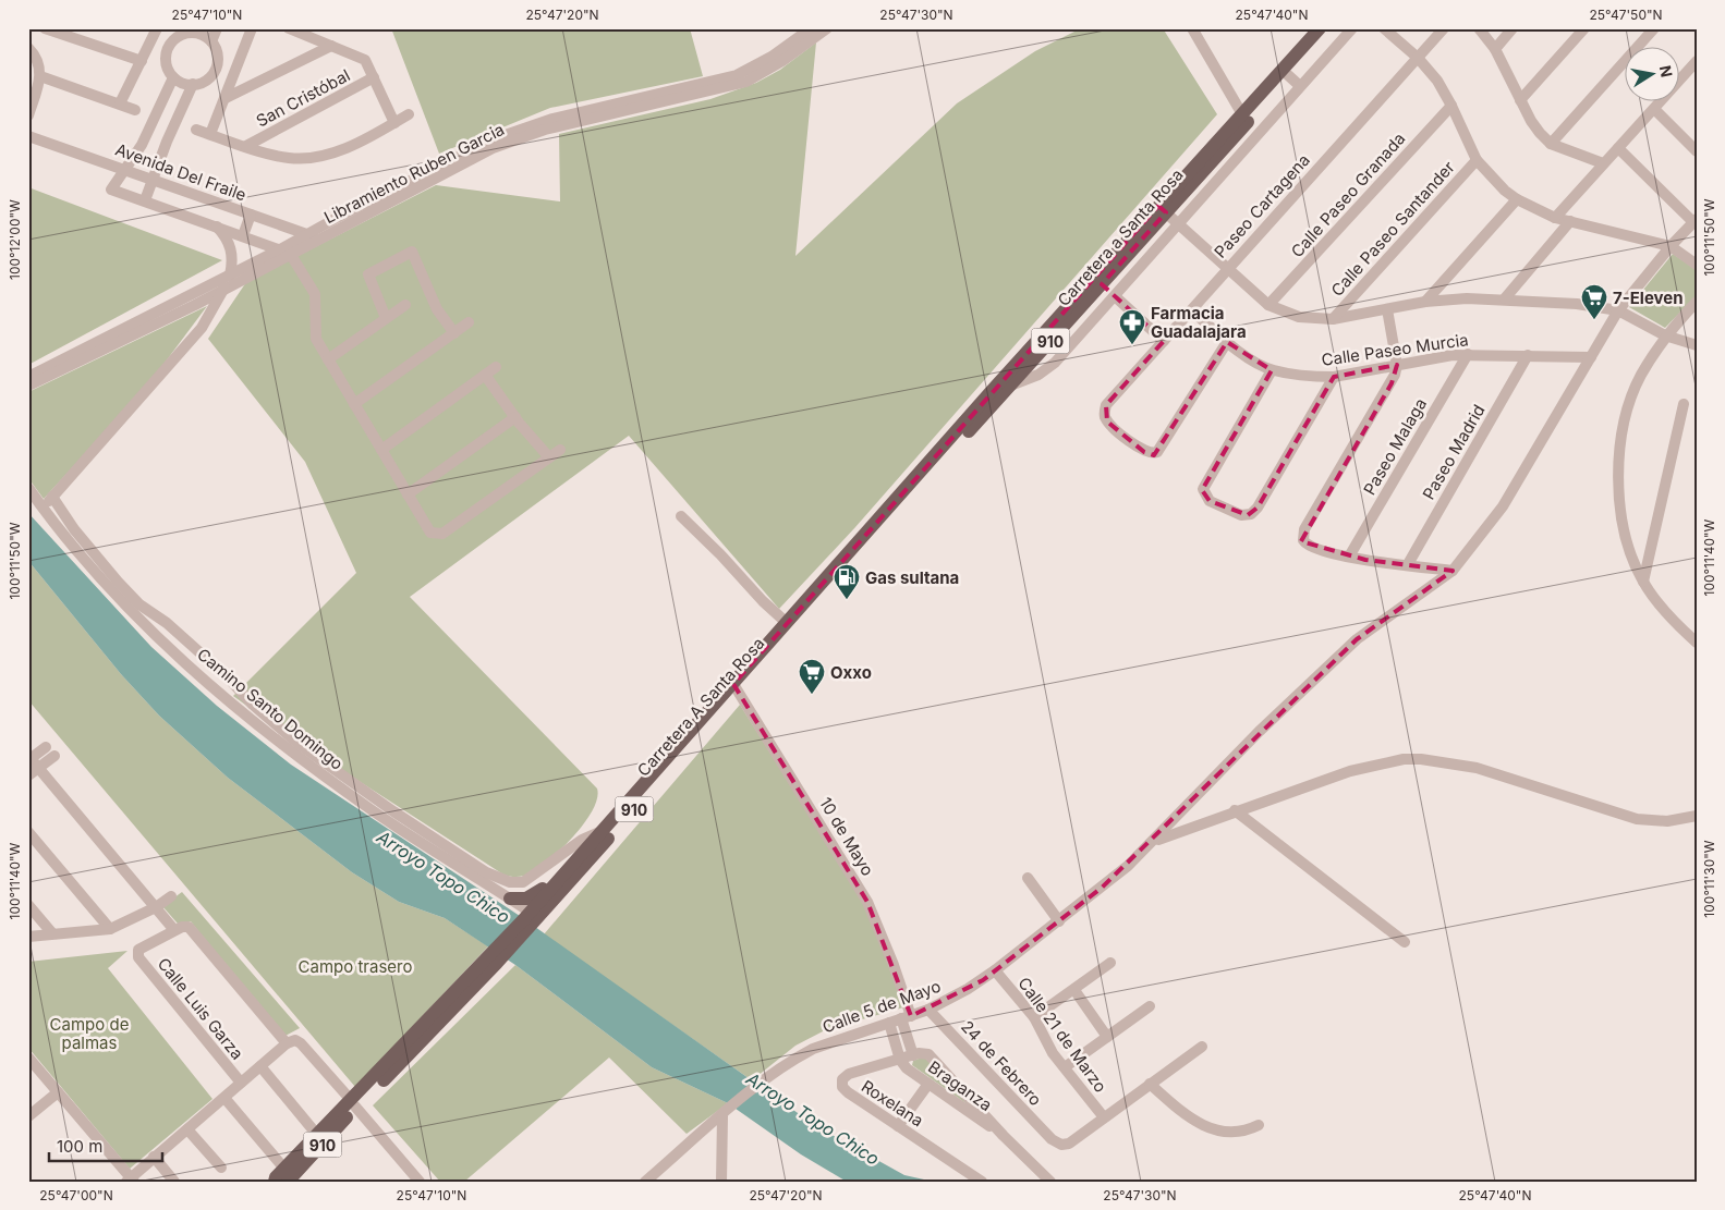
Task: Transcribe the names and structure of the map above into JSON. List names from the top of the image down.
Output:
{
  "streets": {
    "main road": ["Carretera a Santa Rosa", "910", "Carretera A Santa Rosa"],
    "street": [
      "San Cristóbal",
      "Avenida Del Fraile",
      "Libramiento Ruben Garcia",
      "Calle Paseo Granada",
      "Paseo Cartagena",
      "Calle Paseo Santander",
      "Calle Paseo Murcia",
      "Paseo Malaga",
      "Paseo Madrid",
      "Camino Santo Domingo",
      "10 de Mayo",
      "Calle 5 de Mayo",
      "Calle Luis Garza",
      "Calle 21 de Marzo",
      "24 de Febrero",
      "Braganza",
      "Roxelana"
    ]
  },
  "crossings": [
    ["Avenida Del Fraile", "Libramiento Ruben Garcia"],
    ["Paseo Cartagena", "Calle Paseo Murcia"],
    ["Carretera a Santa Rosa", "Carretera A Santa Rosa"],
    ["910", "Carretera A Santa Rosa"],
    ["Calle Paseo Murcia", "Paseo Malaga"],
    ["Calle Paseo Murcia", "Paseo Madrid"],
    ["Calle Paseo Murcia", "Calle 5 de Mayo"],
    ["Carretera A Santa Rosa", "Camino Santo Domingo"],
    ["Carretera A Santa Rosa", "10 de Mayo"],
    ["10 de Mayo", "Calle 5 de Mayo"],
    ["10 de Mayo", "Roxelana"],
    ["Calle 5 de Mayo", "Calle 21 de Marzo"],
    ["Calle 5 de Mayo", "24 de Febrero"],
    ["Calle 21 de Marzo", "24 de Febrero"],
    ["Braganza", "Roxelana"]
  ],
  "water": ["Arroyo Topo Chico"],
  "parks": ["Campo trasero", "Campo de palmas"],
  "places": {
    "supermarket": ["7-Eleven", "Oxxo"],
    "pharmacy": ["Farmacia Guadalajara"],
    "fuel station": ["Gas sultana"]
  },
  "scale_bar": "100 m",
  "north": "right",
  "coordinates": [
    "25°47'10\"N",
    "25°47'20\"N",
    "25°47'30\"N",
    "25°47'40\"N",
    "25°47'50\"N",
    "100°11'50\"W",
    "100°12'00\"W",
    "100°11'40\"W",
    "100°11'30\"W",
    "25°47'00\"N"
  ]
}
